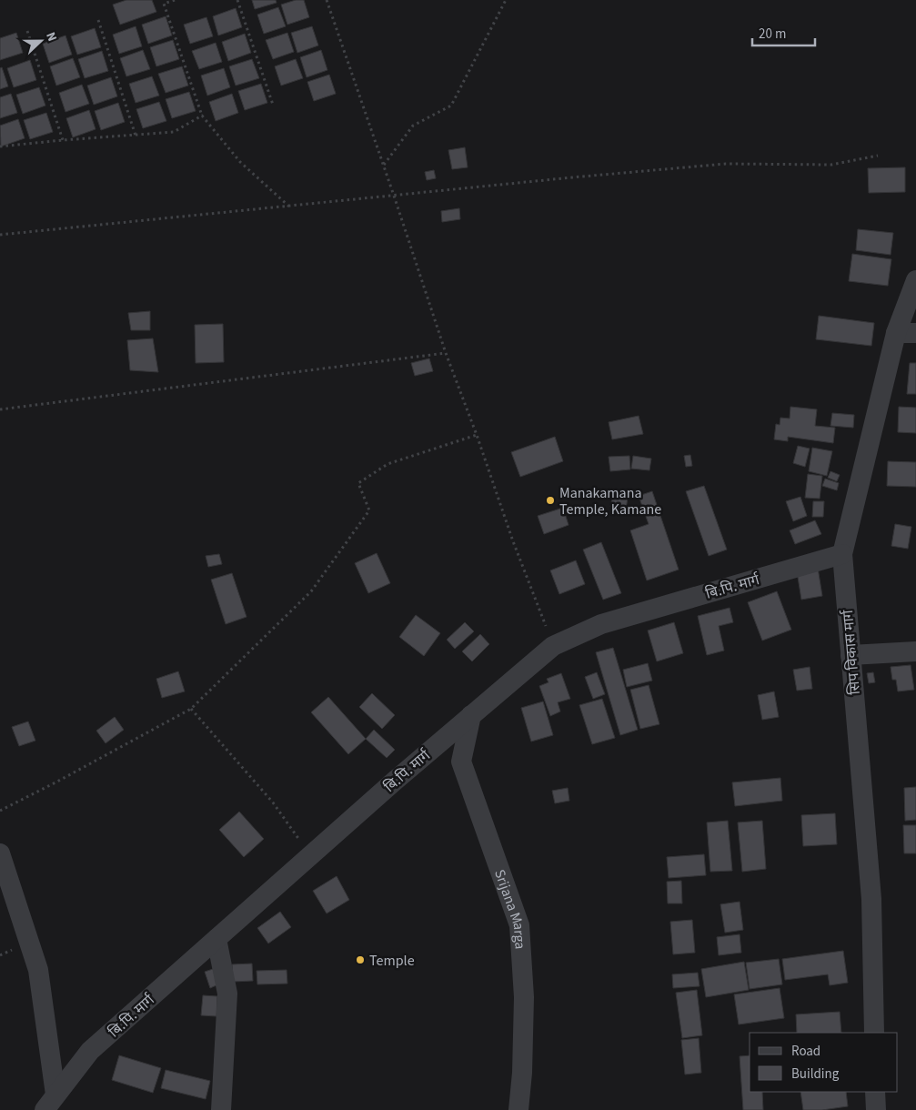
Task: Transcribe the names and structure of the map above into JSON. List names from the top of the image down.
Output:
{
  "streets": {
    "street": ["बि.पि. मार्ग", "सिप विकास मार्ग", "Srijana Marga"]
  },
  "crossings": [
    ["बि.पि. मार्ग", "सिप विकास मार्ग"],
    ["बि.पि. मार्ग", "Srijana Marga"]
  ],
  "places": ["Manakamana Temple, Kamane", "Temple"],
  "legend": ["Road", "Building"],
  "scale_bar": "20 m",
  "north": "right"
}
